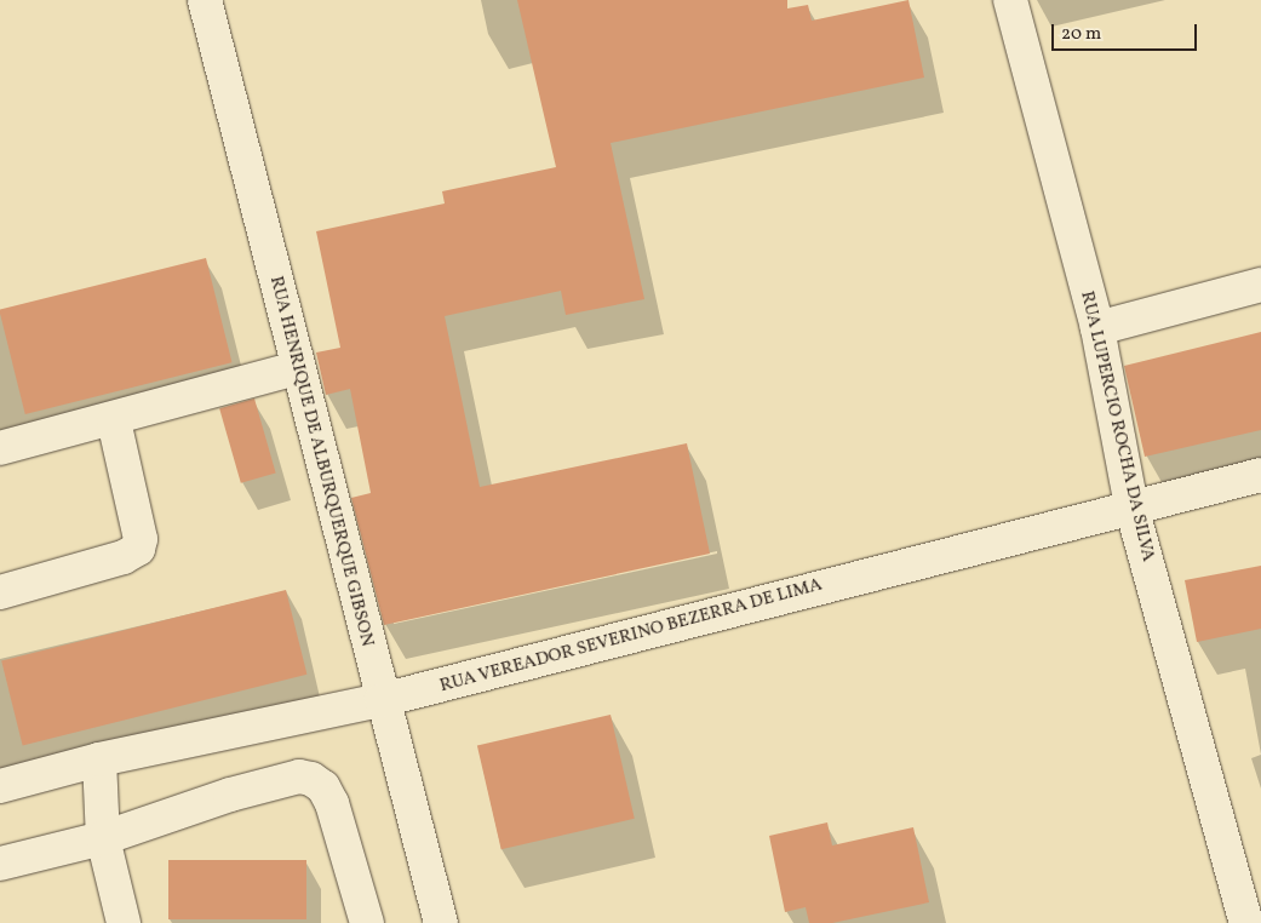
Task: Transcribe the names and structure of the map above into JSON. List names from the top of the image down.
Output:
{
  "streets": {
    "street": ["RUA LUPERCIO ROCHA DA SILVA", "RUA HENRIQUE DE ALBURQUERQUE GIBSON", "RUA VEREADOR SEVERINO BEZERRA DE LIMA"]
  },
  "crossings": [
    ["RUA LUPERCIO ROCHA DA SILVA", "RUA VEREADOR SEVERINO BEZERRA DE LIMA"],
    ["RUA HENRIQUE DE ALBURQUERQUE GIBSON", "RUA VEREADOR SEVERINO BEZERRA DE LIMA"]
  ],
  "scale_bar": "20 m"
}
